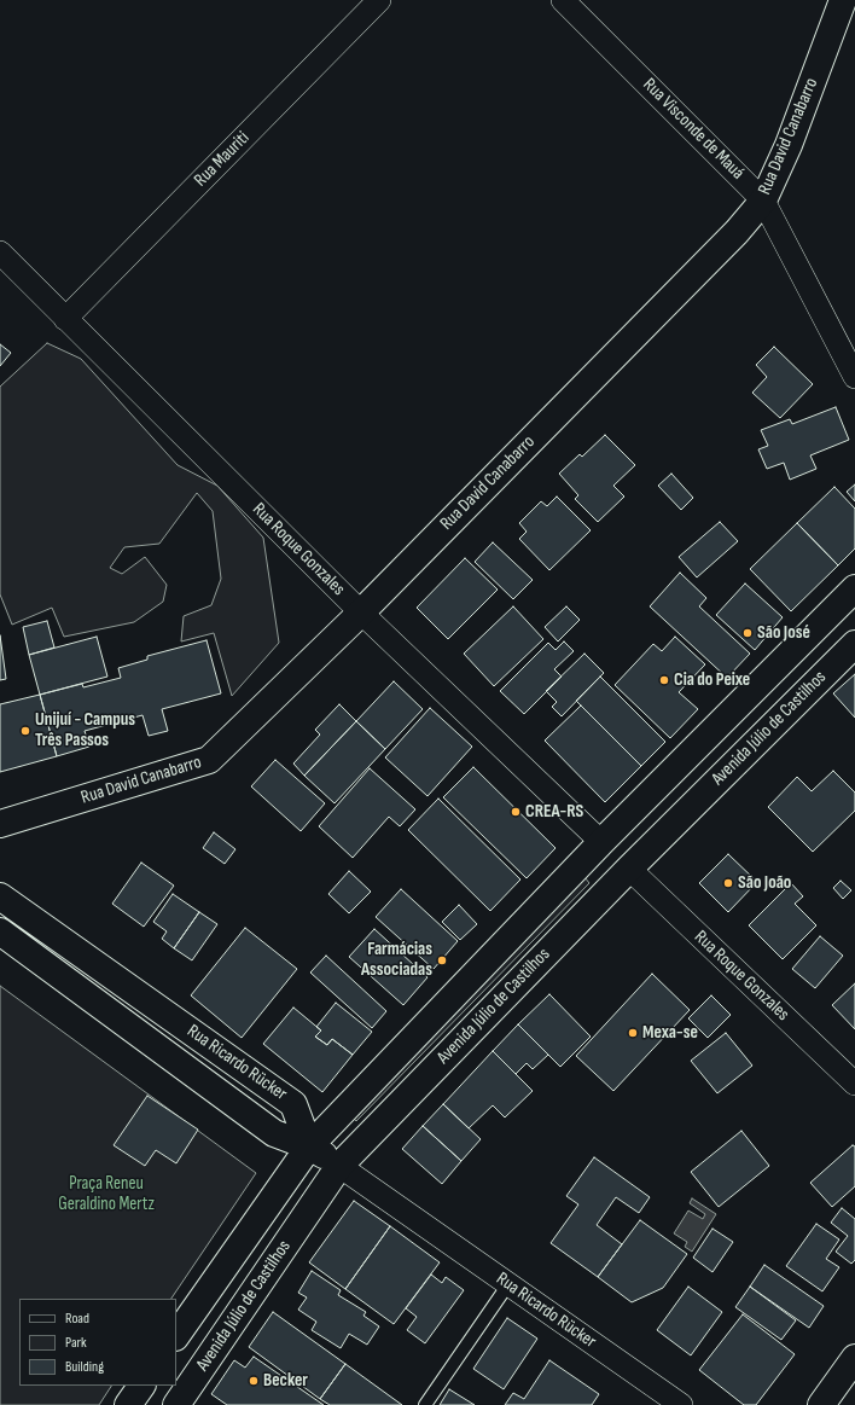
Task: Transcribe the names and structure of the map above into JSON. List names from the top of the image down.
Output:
{
  "streets": {
    "main road": ["Rua David Canabarro", "Avenida Júlio de Castilhos", "Rua Ricardo Rücker"],
    "street": ["Rua Visconde de Mauá", "Rua Mauriti", "Rua Roque Gonzales"]
  },
  "crossings": [
    ["Rua Visconde de Mauá", "Rua David Canabarro"],
    ["Rua David Canabarro", "Rua Roque Gonzales"],
    ["Rua Mauriti", "Rua Roque Gonzales"],
    ["Rua Roque Gonzales", "Avenida Júlio de Castilhos"],
    ["Avenida Júlio de Castilhos", "Rua Ricardo Rücker"]
  ],
  "parks": ["Praça Reneu Geraldino Mertz"],
  "places": [
    "São José",
    "Cia do Peixe",
    "Unijuí - Campus Três Passos",
    "CREA-RS",
    "São João",
    "Farmácias Associadas",
    "Mexa-se",
    "Becker"
  ],
  "legend": ["Road", "Park", "Building"]
}
